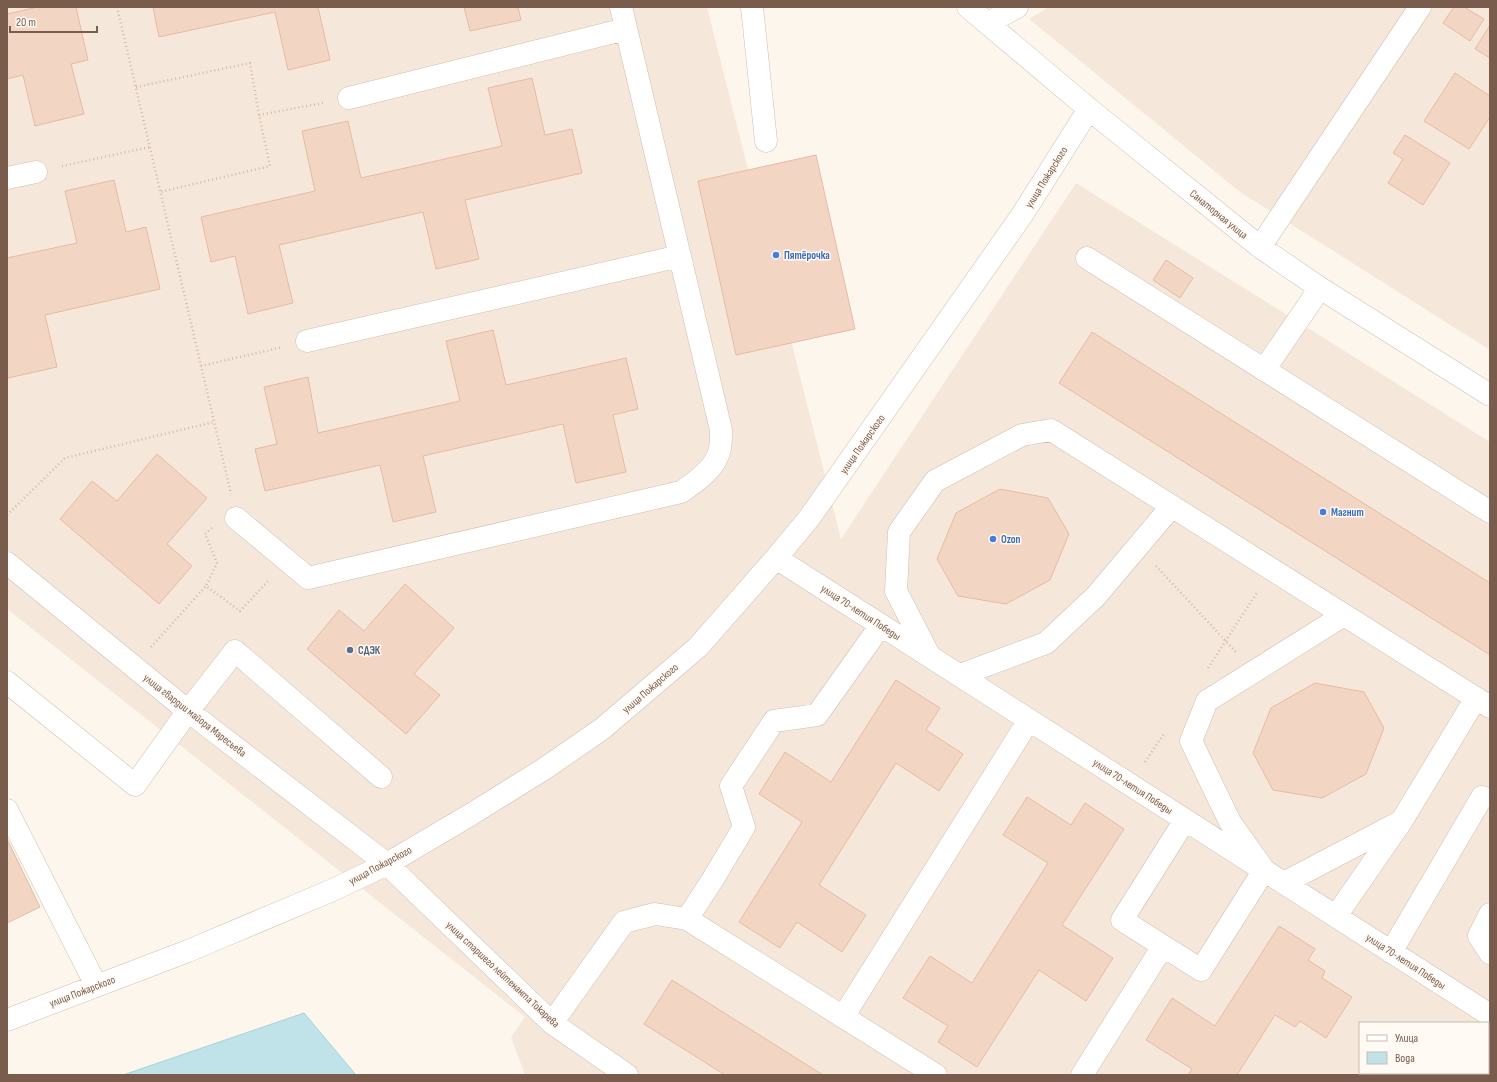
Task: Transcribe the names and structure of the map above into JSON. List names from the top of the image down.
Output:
{
  "streets": {
    "street": [
      "улица Пожарского",
      "Санаторная улица",
      "улица 70-летия Победы",
      "улица гвардии майора Маресьева",
      "улица старшего лейтенанта Токарева"
    ]
  },
  "crossings": [
    ["улица Пожарского", "Санаторная улица"],
    ["улица Пожарского", "улица 70-летия Победы"],
    ["улица Пожарского", "улица гвардии майора Маресьева"],
    ["улица Пожарского", "улица старшего лейтенанта Токарева"],
    ["улица гвардии майора Маресьева", "улица старшего лейтенанта Токарева"]
  ],
  "places": [
    "Пятёрочка",
    "Магнит",
    "Ozon",
    "СДЭК"
  ],
  "legend": ["Улица", "Вода"],
  "scale_bar": "20 m"
}
